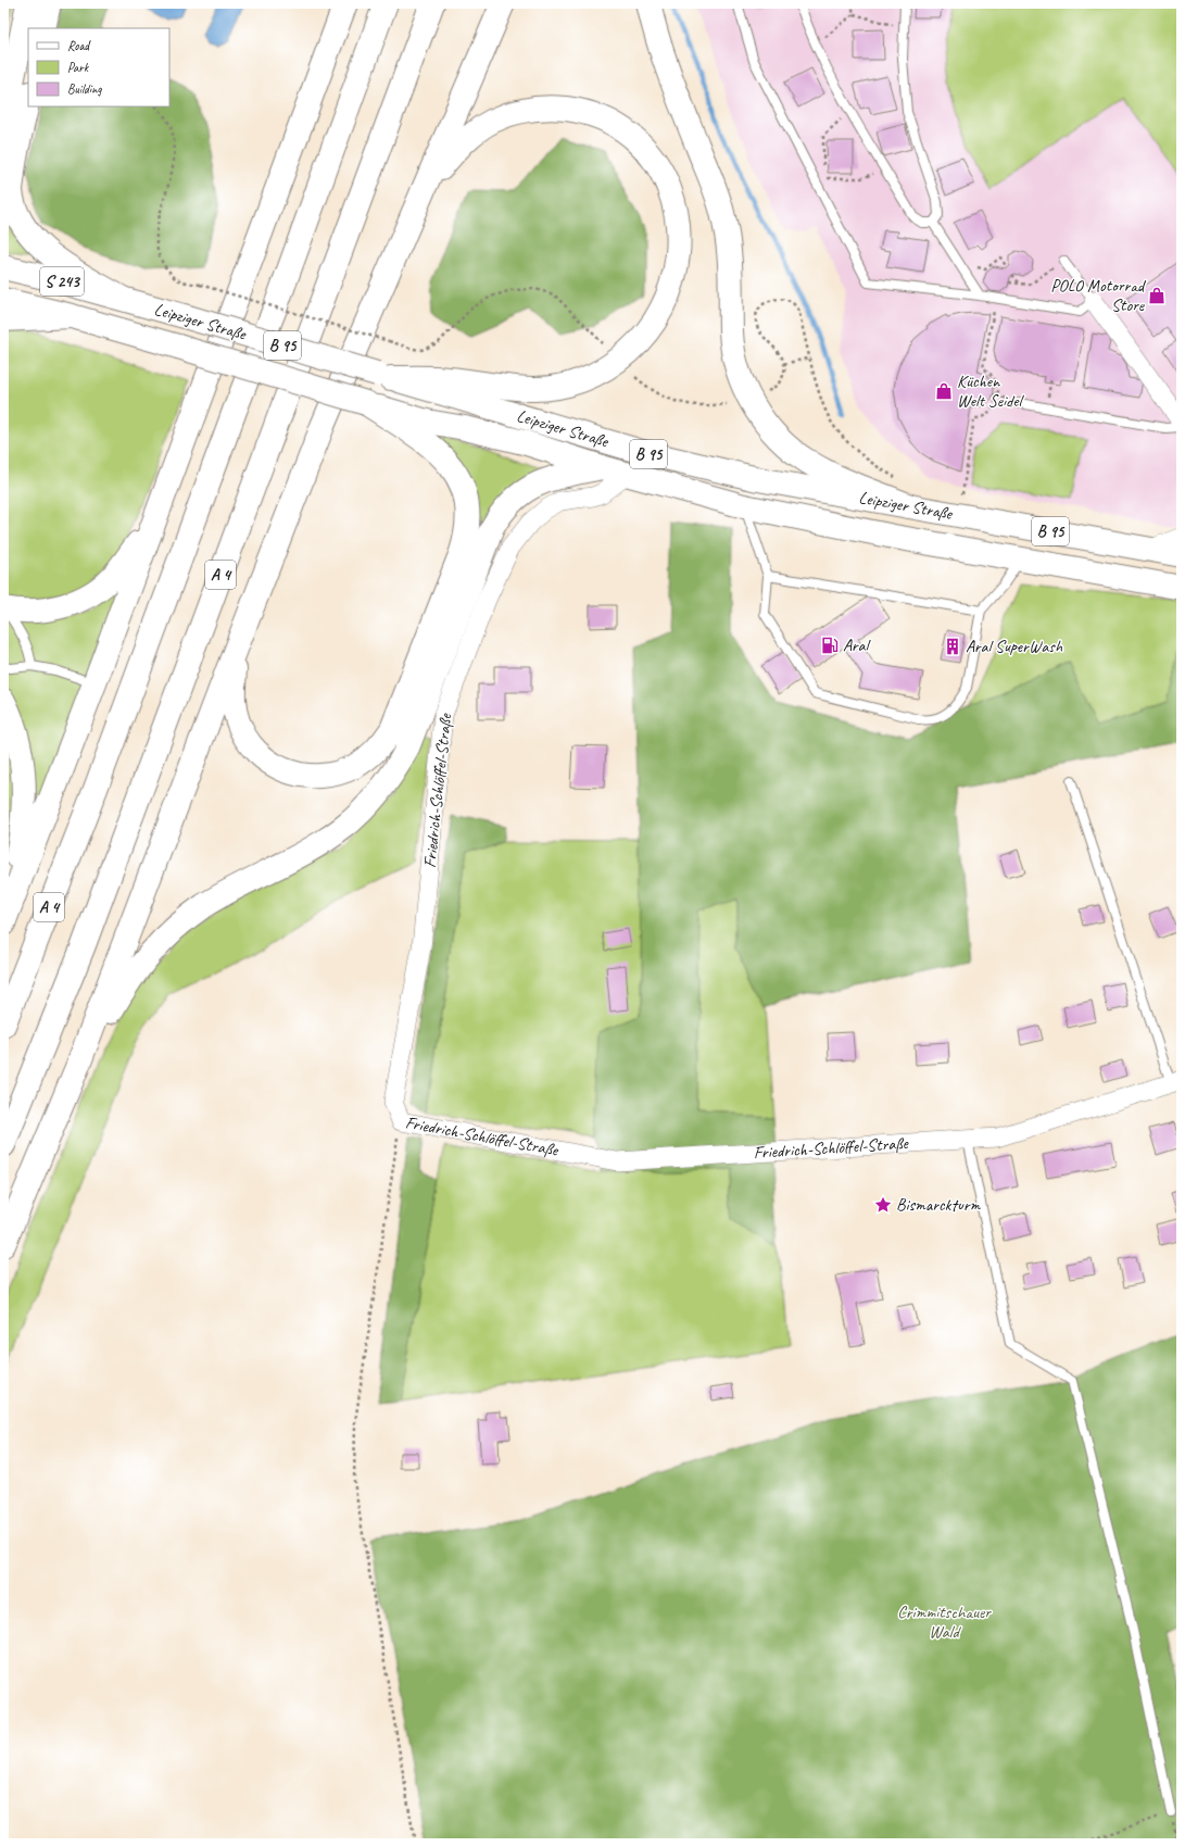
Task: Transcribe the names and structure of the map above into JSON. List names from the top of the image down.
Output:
{
  "streets": {
    "highway": [
      "S 243",
      "Leipziger Straße",
      "B 95",
      "A 4"
    ],
    "street": ["Friedrich-Schlöffel-Straße"]
  },
  "crossings": [
    ["Leipziger Straße", "Friedrich-Schlöffel-Straße"]
  ],
  "parks": ["Crimmitschauer Wald"],
  "places": {
    "shop": ["POLO Motorrad Store", "Küchen Welt Seidel"],
    "fuel station": ["Aral"],
    "building": ["Aral SuperWash"],
    "place": ["Bismarckturm"]
  },
  "legend": ["Road", "Park", "Building"]
}
